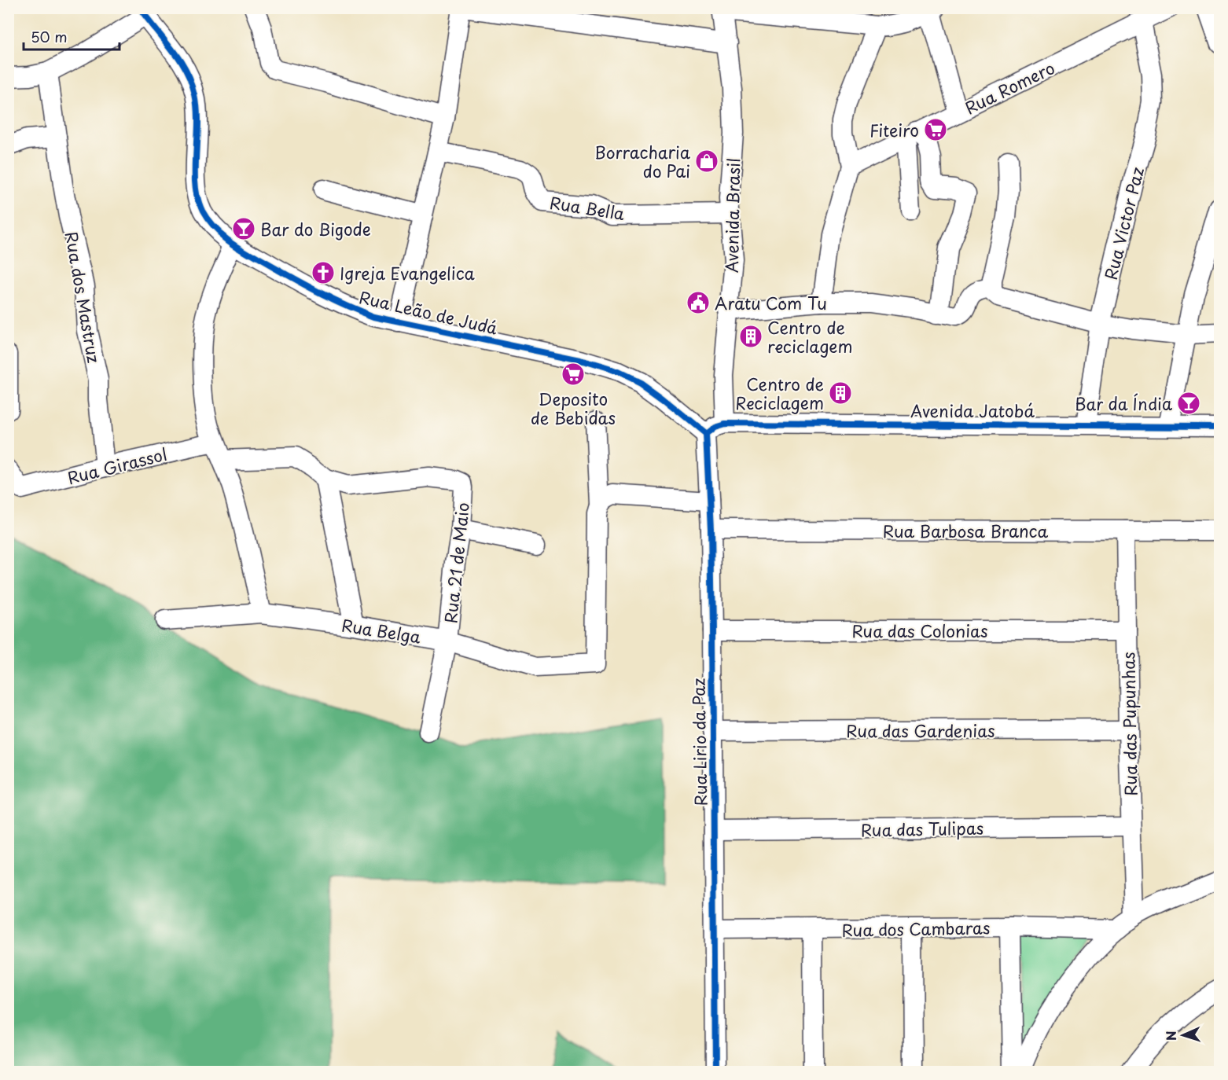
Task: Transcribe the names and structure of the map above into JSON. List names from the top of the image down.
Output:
{
  "streets": {
    "street": [
      "Rua Romero",
      "Rua Bella",
      "Avenida Brasil",
      "Rua Victor Paz",
      "Rua dos Mastruz",
      "Rua Leão de Judá",
      "Avenida Jatobá",
      "Rua Girassol",
      "Rua Barbosa Branca",
      "Rua 21 de Maio",
      "Rua Belga",
      "Rua das Colonias",
      "Rua das Pupunhas",
      "Rua das Gardenias",
      "Rua Lirio da Paz",
      "Rua das Tulipas",
      "Rua dos Cambaras"
    ]
  },
  "crossings": [
    ["Rua Romero", "Rua Victor Paz"],
    ["Rua Bella", "Avenida Brasil"],
    ["Avenida Brasil", "Avenida Jatobá"],
    ["Rua Victor Paz", "Avenida Jatobá"],
    ["Rua dos Mastruz", "Rua Girassol"],
    ["Rua Leão de Judá", "Rua Lirio da Paz"],
    ["Rua Barbosa Branca", "Rua das Pupunhas"],
    ["Rua Barbosa Branca", "Rua Lirio da Paz"],
    ["Rua 21 de Maio", "Rua Belga"],
    ["Rua das Colonias", "Rua das Pupunhas"],
    ["Rua das Colonias", "Rua Lirio da Paz"],
    ["Rua das Pupunhas", "Rua das Gardenias"],
    ["Rua das Pupunhas", "Rua das Tulipas"],
    ["Rua das Gardenias", "Rua Lirio da Paz"],
    ["Rua Lirio da Paz", "Rua das Tulipas"],
    ["Rua Lirio da Paz", "Rua dos Cambaras"]
  ],
  "places": {
    "supermarket": ["Fiteiro", "Deposito de Bebidas"],
    "shop": ["Borracharia do Pai"],
    "bar": ["Bar do Bigode", "Bar da Índia"],
    "church": ["Igreja Evangelica"],
    "public building": ["Aratu Com Tu"],
    "building": ["Centro de reciclagem", "Centro de Reciclagem"]
  },
  "scale_bar": "50 m",
  "north": "left"
}
